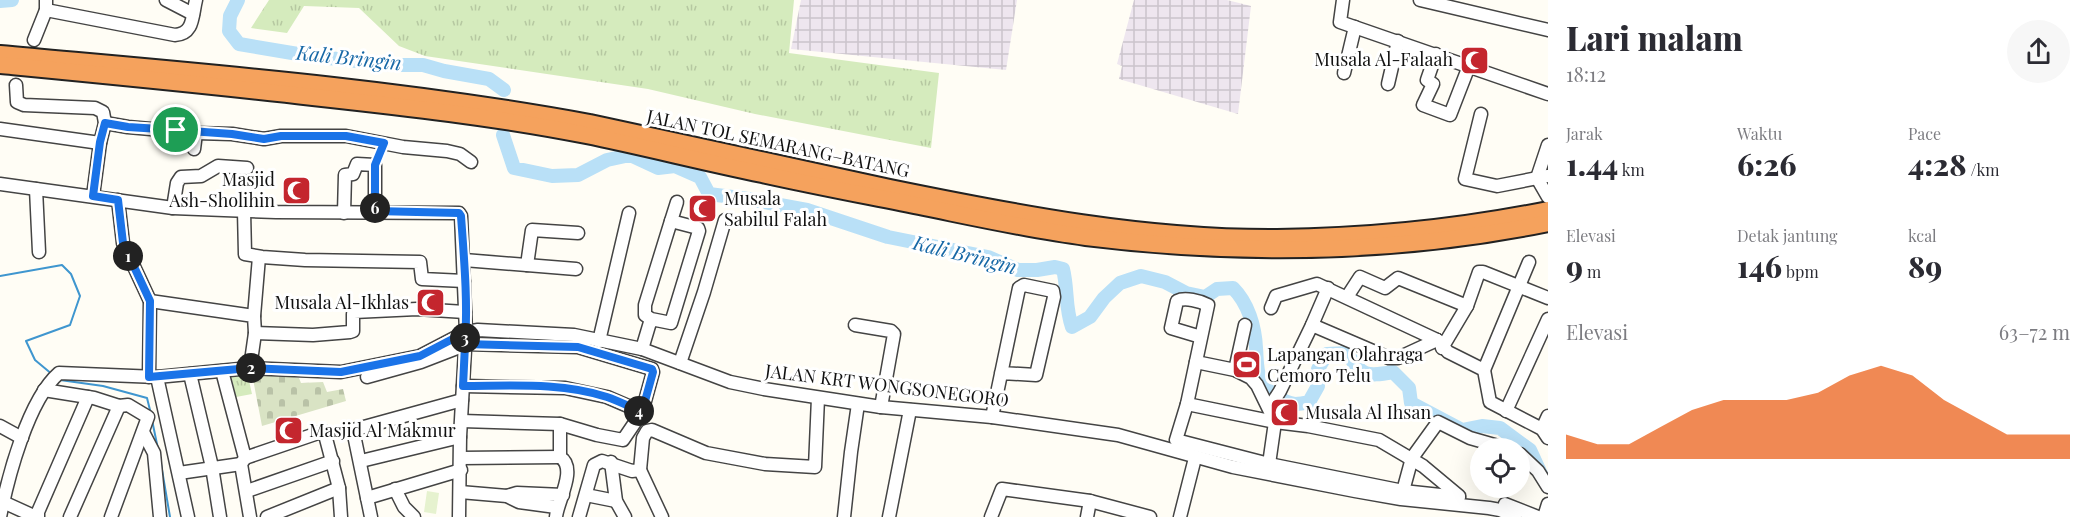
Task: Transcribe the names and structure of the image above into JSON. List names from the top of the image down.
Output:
{
  "streets": {
    "highway": ["JALAN TOL SEMARANG–BATANG"],
    "street": ["JALAN KRT WONGSONEGORO"]
  },
  "water": ["Kali Bringin"],
  "places": {
    "mosque": [
      "Musala Al-Falaah",
      "Masjid Ash-Sholihin",
      "Musala Sabilul Falah",
      "Musala Al-Ikhlas",
      "Musala Al Ihsan",
      "Masjid Al Makmur"
    ],
    "sports": ["Lapangan Olahraga Cemoro Telu"]
  },
  "page": {
    "heading": ["Lari malam", "18:12"],
    "stats": [
      ["Jarak", "1.44 km"],
      ["Waktu", "6:26"],
      ["Pace", "4:28 /km"],
      ["Elevasi", "9 m"],
      ["Detak jantung", "146 bpm"],
      ["kcal", "89"]
    ],
    "pins": [
      "6",
      "1",
      "3",
      "2",
      "4"
    ],
    "chart": ["Elevasi", "63–72 m"]
  }
}
